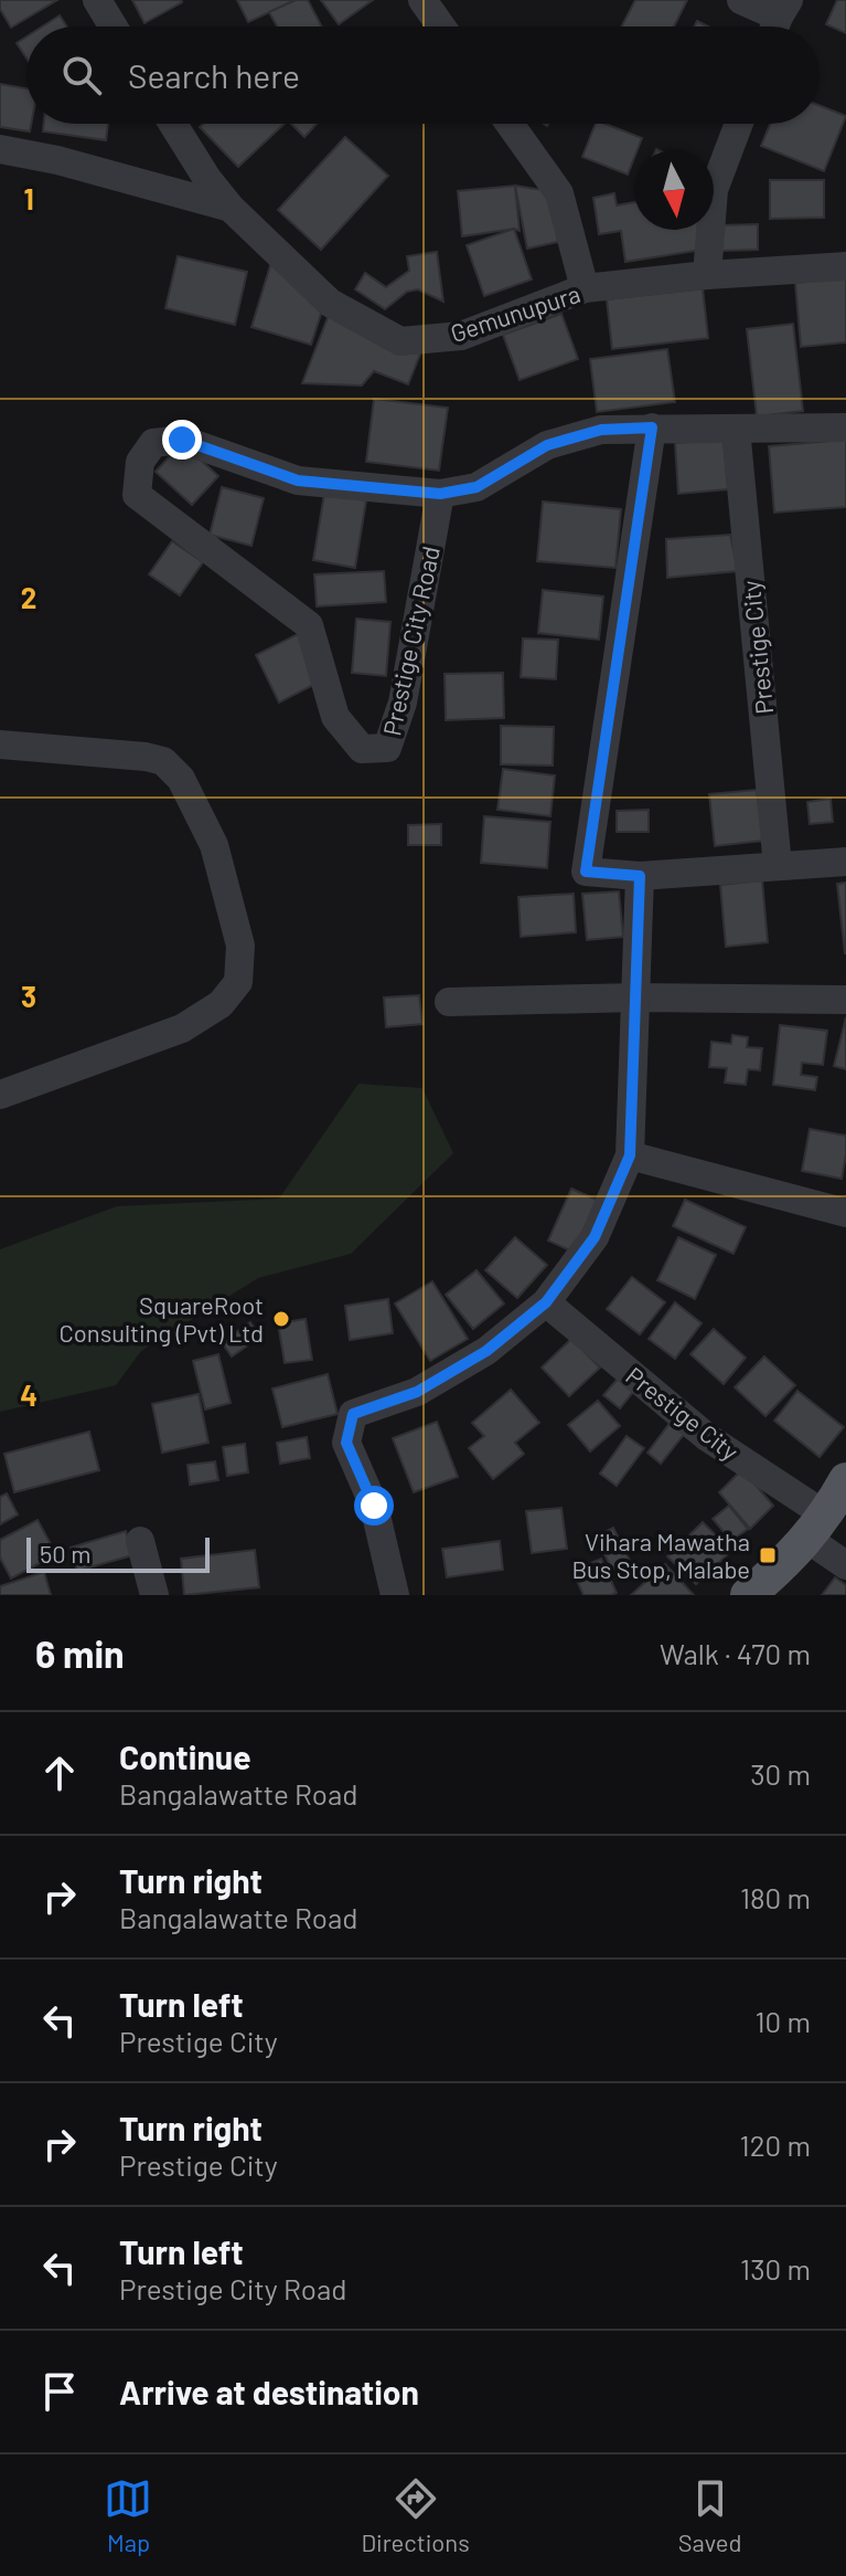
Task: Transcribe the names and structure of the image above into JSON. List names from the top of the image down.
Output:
{
  "streets": {
    "street": ["Gemunupura", "Prestige City Road", "Prestige City"]
  },
  "crossings": [
    ["Prestige City Road", "Prestige City"]
  ],
  "places": {
    "other": ["SquareRoot Consulting (Pvt) Ltd"],
    "transit": ["Vihara Mawatha Bus Stop, Malabe"]
  },
  "scale_bar": "50 m",
  "north": "bottom",
  "page": {
    "search": "Search here",
    "scale": "50 m",
    "heading": ["6 min", "Walk · 470 m"],
    "list": [
      ["Continue", "Bangalawatte Road", "30 m"],
      ["Turn right", "Bangalawatte Road", "180 m"],
      ["Turn left", "Prestige City", "10 m"],
      ["Turn right", "Prestige City", "120 m"],
      ["Turn left", "Prestige City Road", "130 m"],
      "Arrive at destination"
    ],
    "nav": ["Map", "Directions", "Saved"]
  },
  "grid": {
    "rows": [
      "1",
      "2",
      "3",
      "4"
    ]
  }
}
